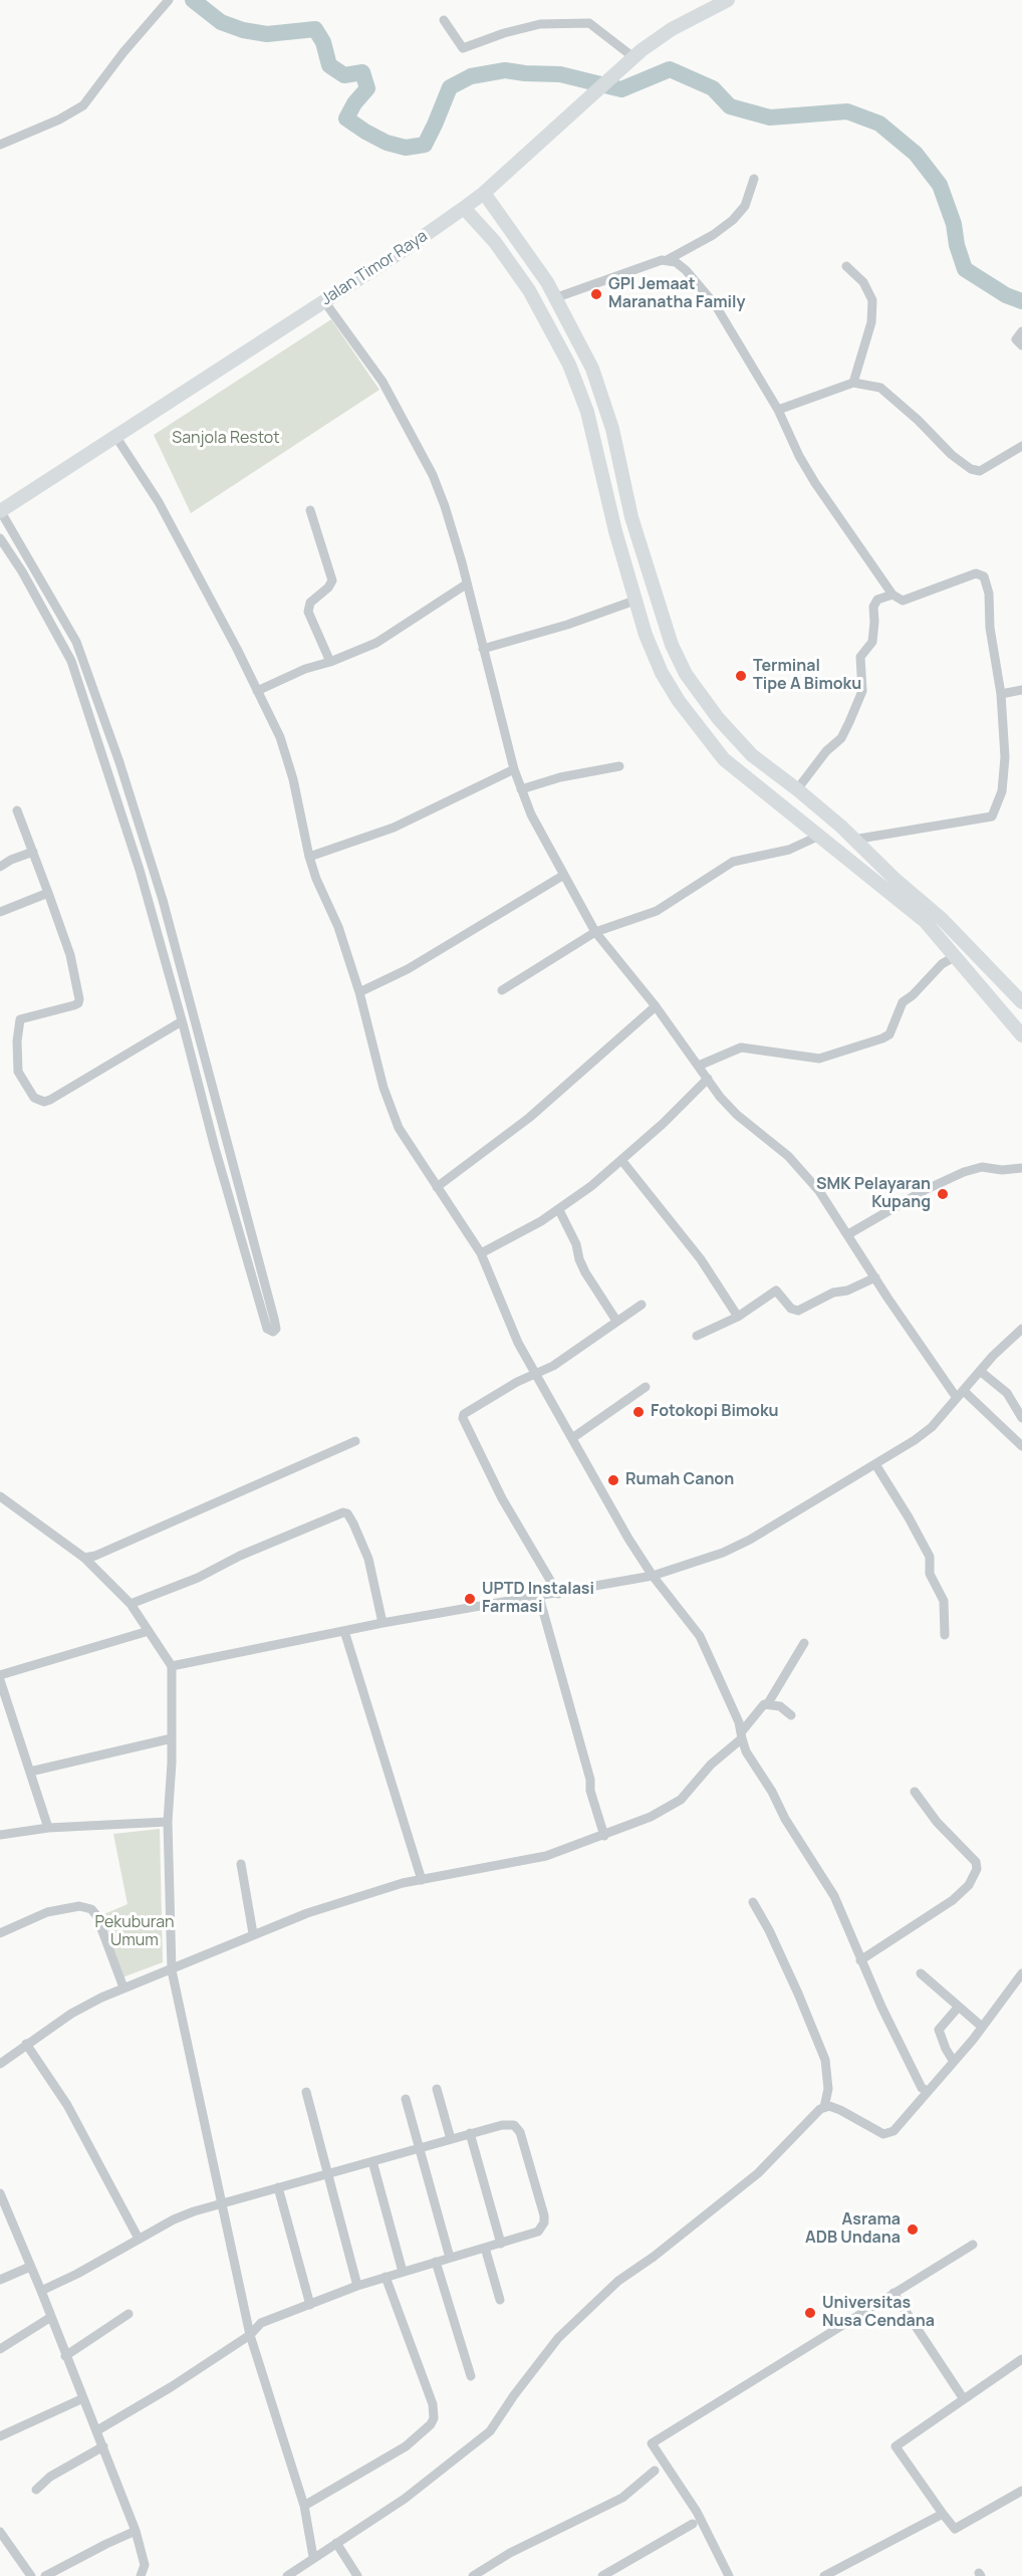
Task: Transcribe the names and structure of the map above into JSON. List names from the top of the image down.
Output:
{
  "streets": {
    "highway": ["Jalan Timor Raya"]
  },
  "parks": ["Sanjola Restot", "Pekuburan Umum"],
  "places": [
    "GPI Jemaat Maranatha Family",
    "Terminal Tipe A Bimoku",
    "SMK Pelayaran Kupang",
    "Fotokopi Bimoku",
    "Rumah Canon",
    "UPTD Instalasi Farmasi",
    "Asrama ADB Undana",
    "Universitas Nusa Cendana"
  ]
}
